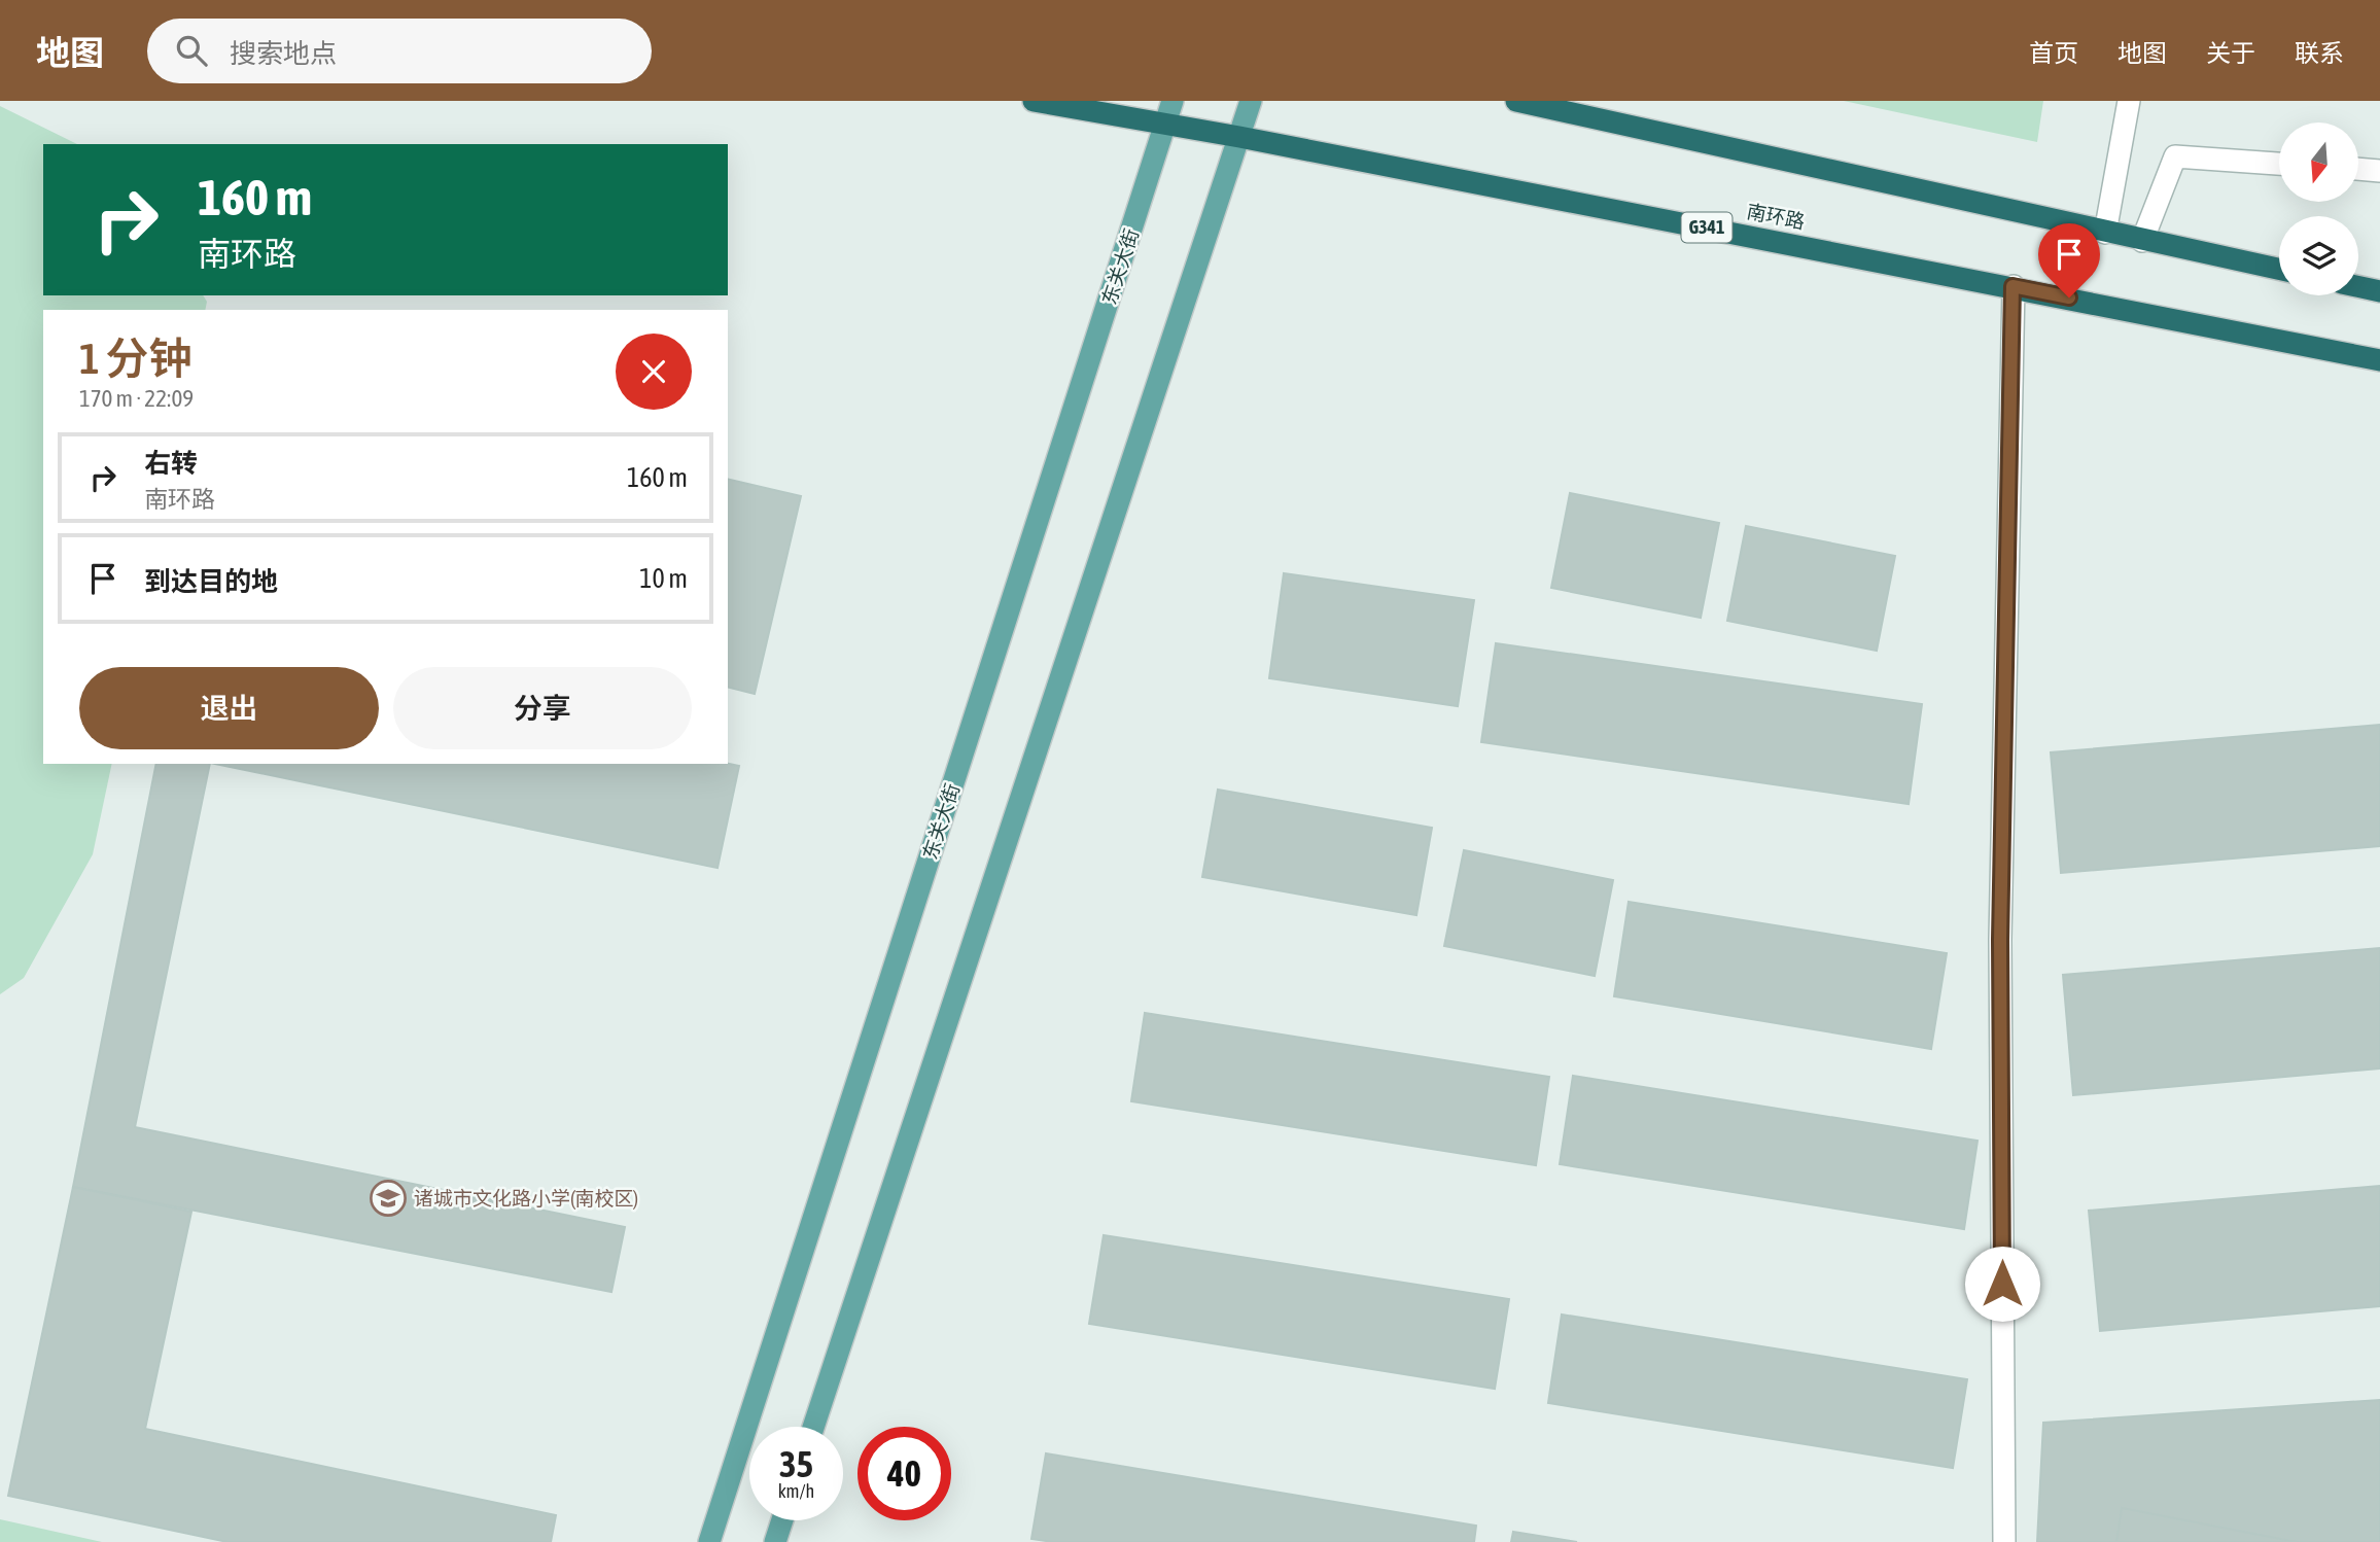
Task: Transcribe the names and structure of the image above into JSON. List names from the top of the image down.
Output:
{
  "streets": {
    "highway": ["南环路", "G341"],
    "main road": ["东关大街"]
  },
  "crossings": [
    ["南环路", "东关大街"]
  ],
  "places": {
    "school or university": ["诸城市文化路小学(南校区)"]
  },
  "north": "bottom",
  "page": {
    "header": "地图",
    "search": "搜索地点",
    "nav": [
      "首页",
      "地图",
      "关于",
      "联系"
    ],
    "turn": ["160 m", "南环路"],
    "heading": ["1 分钟", "170 m · 22:09"],
    "list": [
      {
        "name": "右转",
        "note": "南环路",
        "value": "160 m"
      },
      {
        "name": "到达目的地",
        "value": "10 m"
      }
    ],
    "buttons": ["退出", "分享"],
    "speed": "35 km/h",
    "limit": "40"
  }
}
